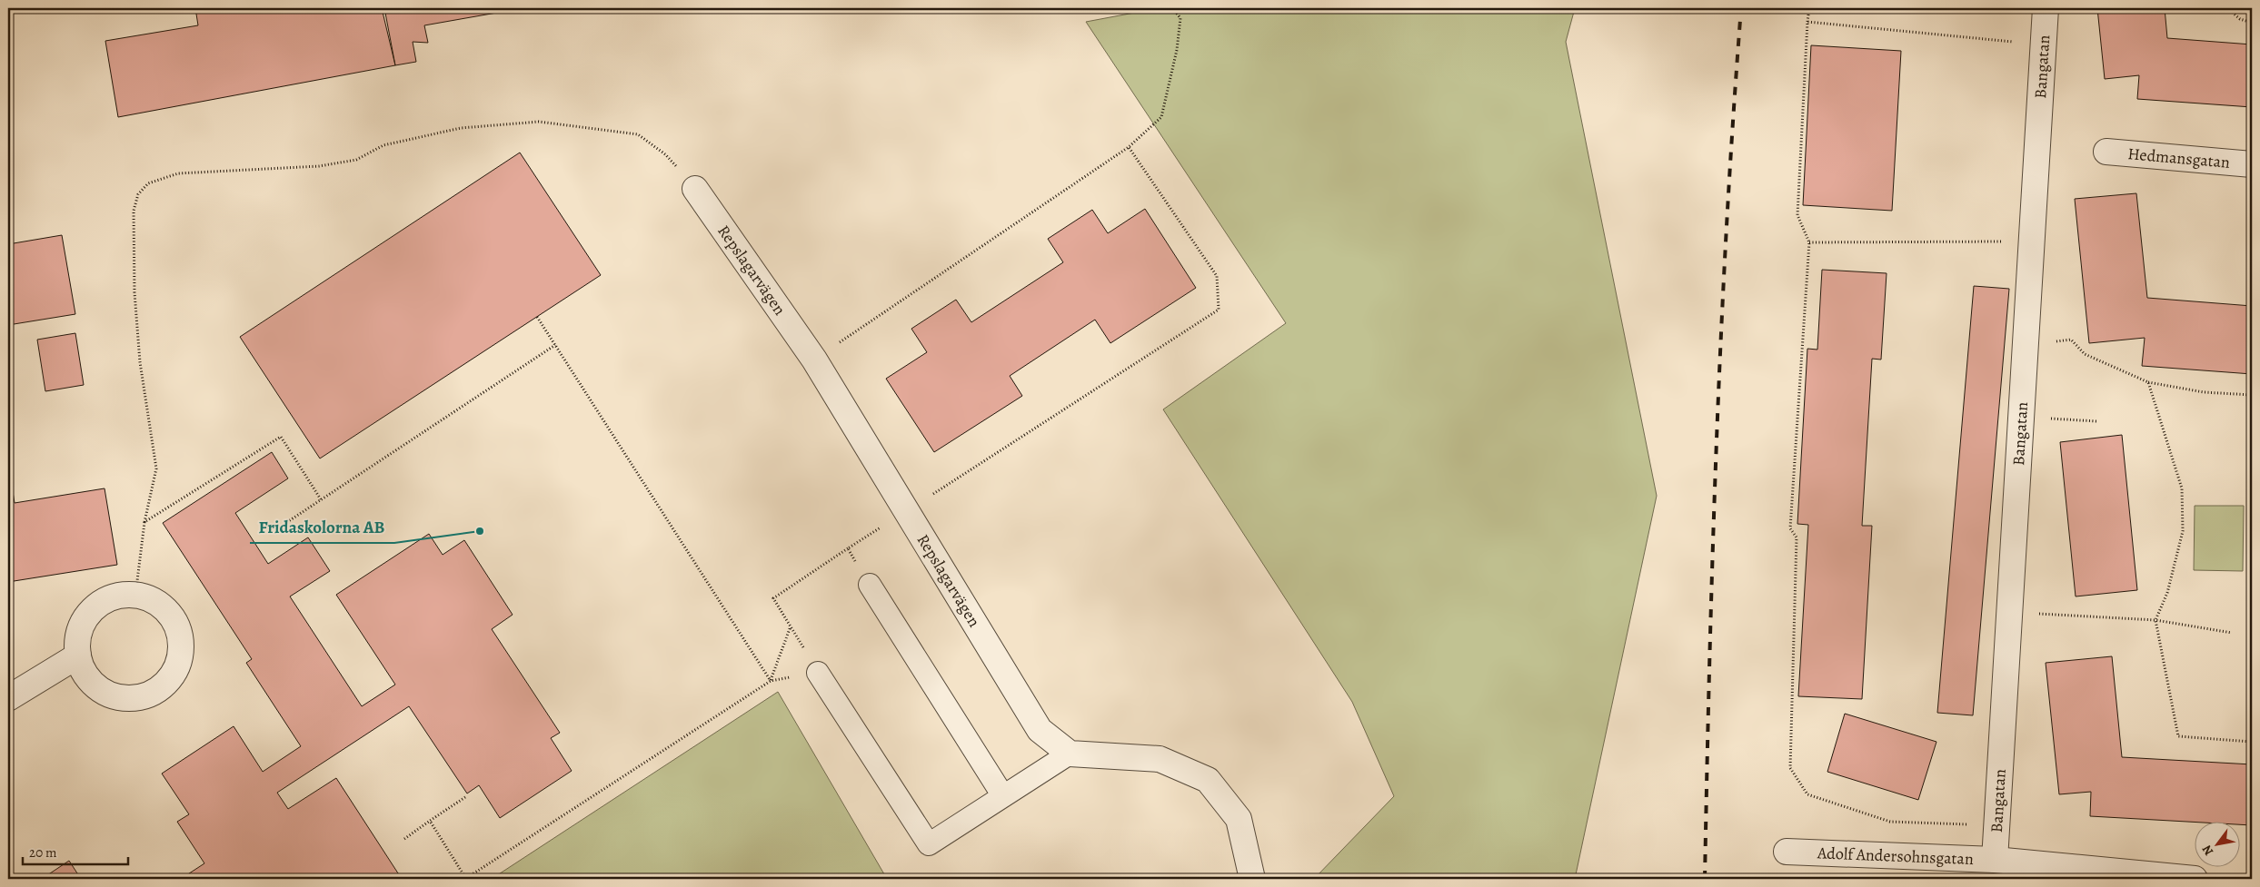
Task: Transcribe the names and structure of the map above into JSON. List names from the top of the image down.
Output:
{
  "streets": {
    "street": [
      "Bangatan",
      "Hedmansgatan",
      "Repslagarvägen",
      "Adolf Andersohnsgatan"
    ]
  },
  "crossings": [
    ["Bangatan", "Adolf Andersohnsgatan"]
  ],
  "places": ["Fridaskolorna AB"],
  "scale_bar": "20 m",
  "north": "bottom left"
}
